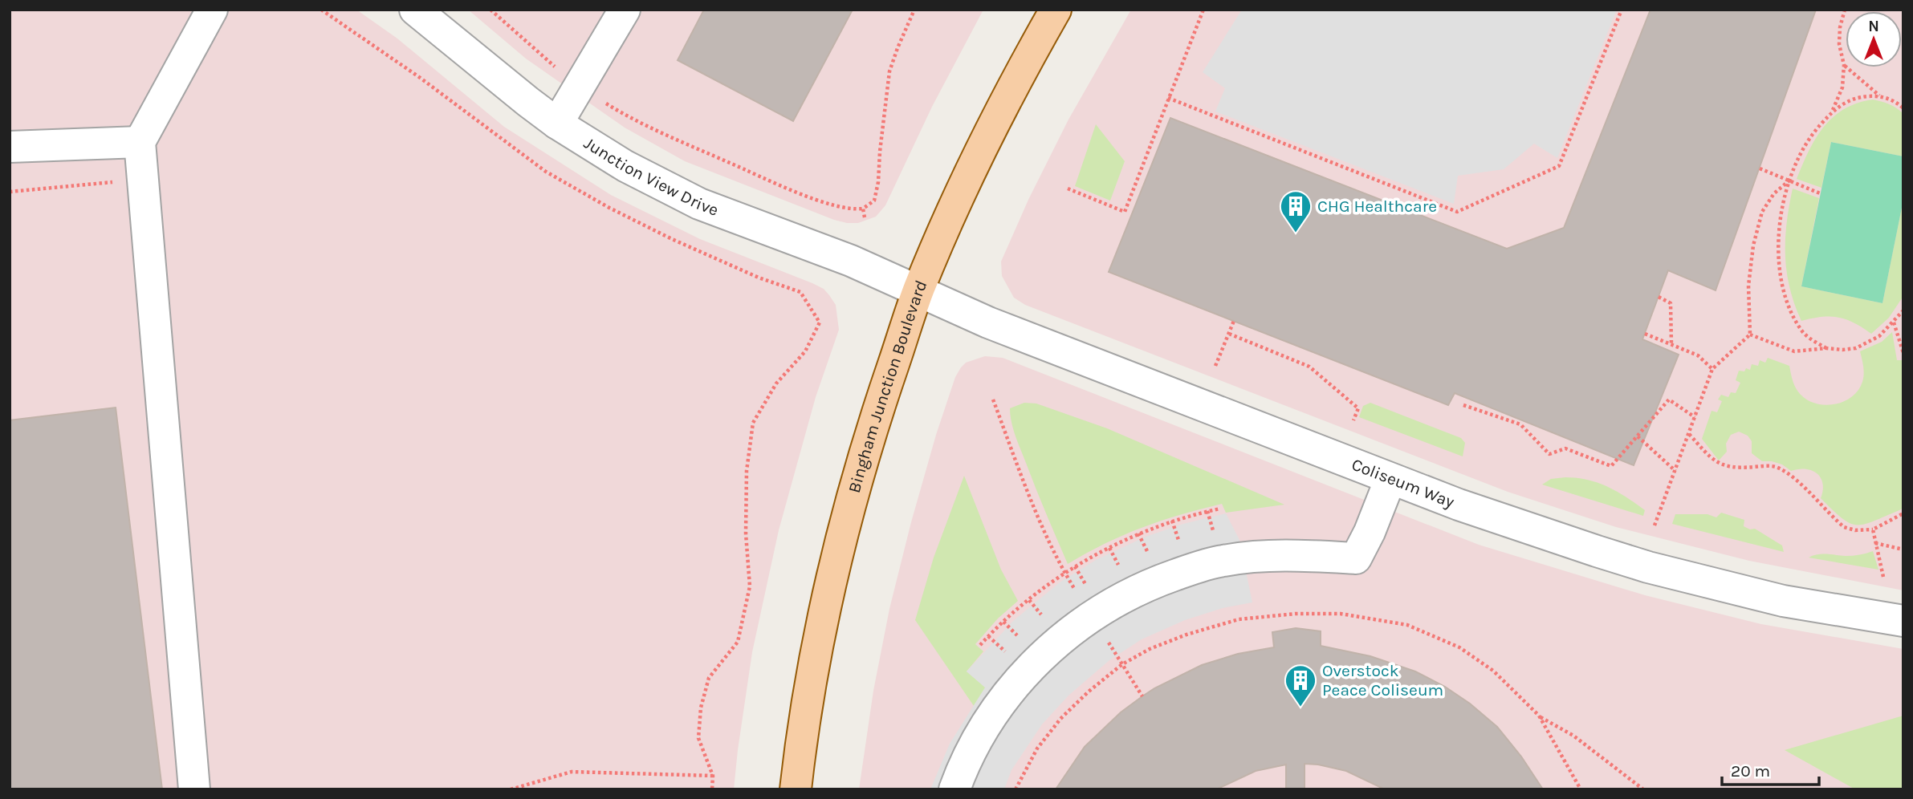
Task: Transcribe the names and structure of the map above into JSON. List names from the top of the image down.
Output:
{
  "streets": {
    "main road": ["Bingham Junction Boulevard"],
    "street": ["Junction View Drive", "Coliseum Way"]
  },
  "crossings": [
    ["Junction View Drive", "Bingham Junction Boulevard"],
    ["Junction View Drive", "Coliseum Way"],
    ["Bingham Junction Boulevard", "Coliseum Way"]
  ],
  "places": {
    "building": ["CHG Healthcare", "Overstock Peace Coliseum"]
  },
  "scale_bar": "20 m",
  "north": "top"
}
